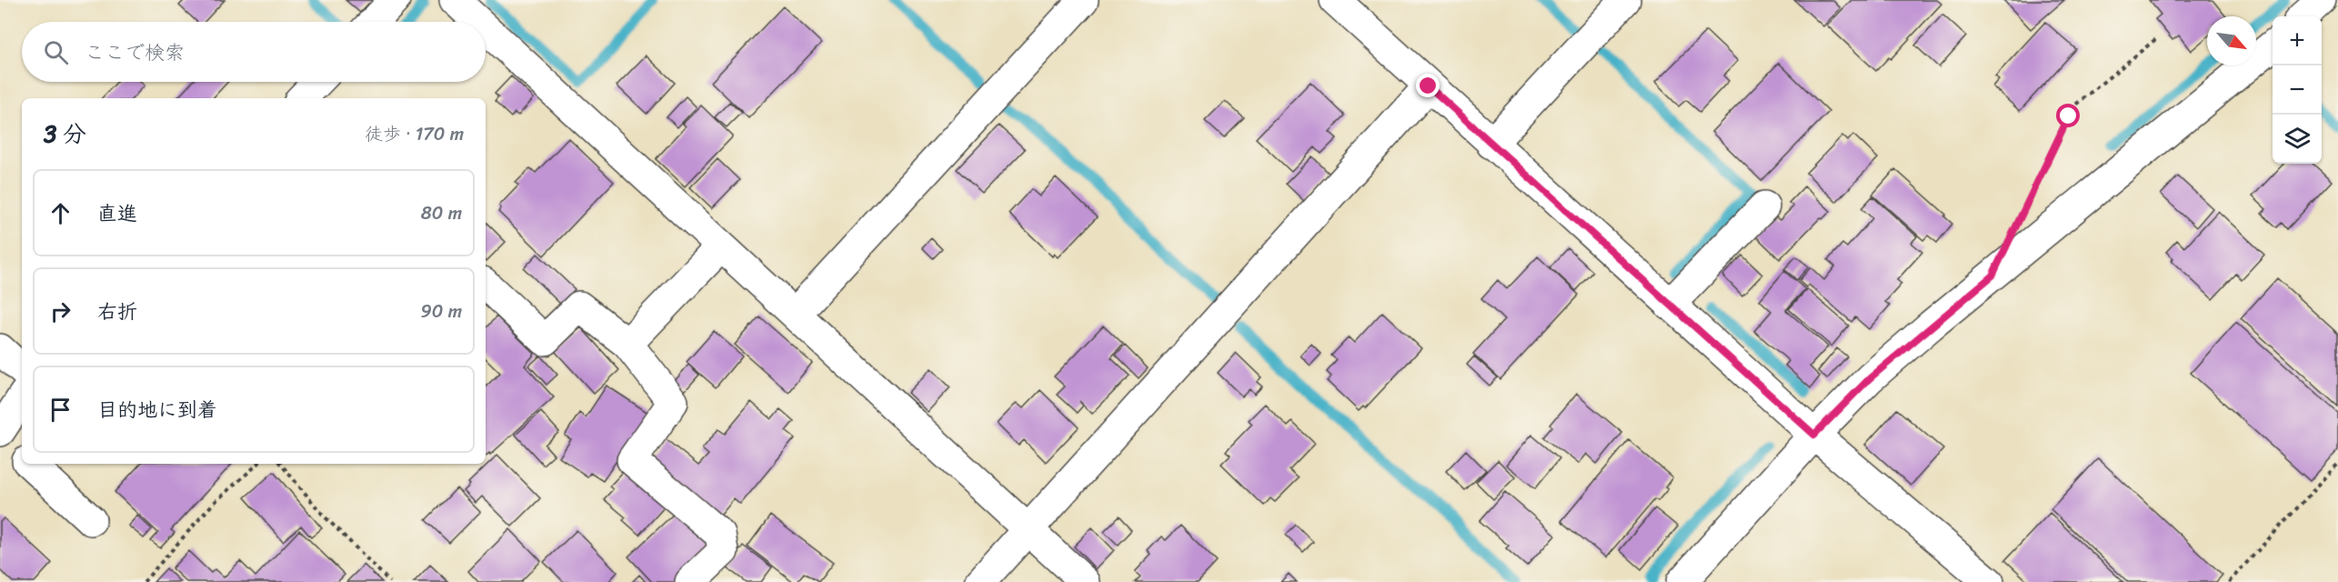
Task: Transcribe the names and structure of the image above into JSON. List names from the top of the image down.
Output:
{
  "north": "bottom right",
  "page": {
    "map_buttons": ["+", "−"],
    "search": "ここで検索",
    "heading": ["3 分", "徒歩 · 170 m"],
    "list": [
      ["直進", "80 m"],
      ["右折", "90 m"],
      "目的地に到着"
    ]
  }
}
